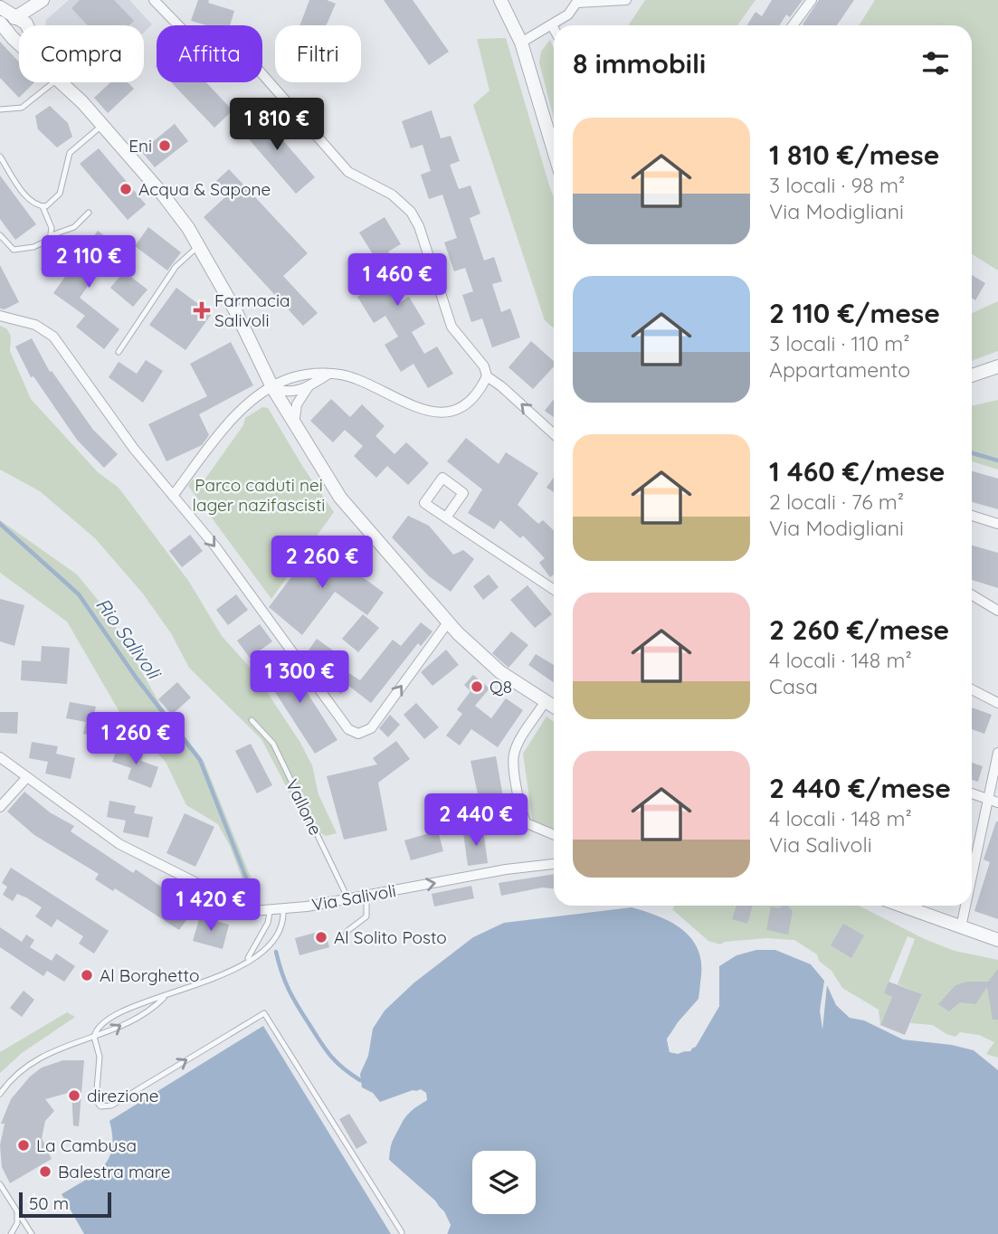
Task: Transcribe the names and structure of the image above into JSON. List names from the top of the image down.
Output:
{
  "streets": {
    "street": ["Via Salivoli"],
    "lane": ["Vallone"]
  },
  "crossings": [
    ["Vallone", "Via Salivoli"]
  ],
  "water": ["Rio Salivoli"],
  "parks": ["Parco caduti nei lager nazifascisti"],
  "places": {
    "other": [
      "Eni",
      "Acqua & Sapone",
      "Q8",
      "Al Solito Posto",
      "Al Borghetto",
      "direzione",
      "La Cambusa",
      "Balestra mare"
    ],
    "health": ["Farmacia Salivoli"]
  },
  "scale_bar": "50 m",
  "page": {
    "chip": ["Compra", "Affitta", "Filtri"],
    "heading": "8 immobili",
    "price": [
      "1 810 €",
      "2 110 €",
      "1 460 €",
      "2 260 €",
      "1 300 €",
      "1 260 €",
      "2 440 €",
      "1 420 €"
    ],
    "list": [
      {
        "name": "1 810 €/mese",
        "note": "3 locali · 98 m² · Via Modigliani"
      },
      {
        "name": "2 110 €/mese",
        "note": "3 locali · 110 m² · Appartamento"
      },
      {
        "name": "1 460 €/mese",
        "note": "2 locali · 76 m² · Via Modigliani"
      },
      {
        "name": "2 260 €/mese",
        "note": "4 locali · 148 m² · Casa"
      },
      {
        "name": "2 440 €/mese",
        "note": "4 locali · 148 m² · Via Salivoli"
      }
    ],
    "scale": "50 m"
  }
}
